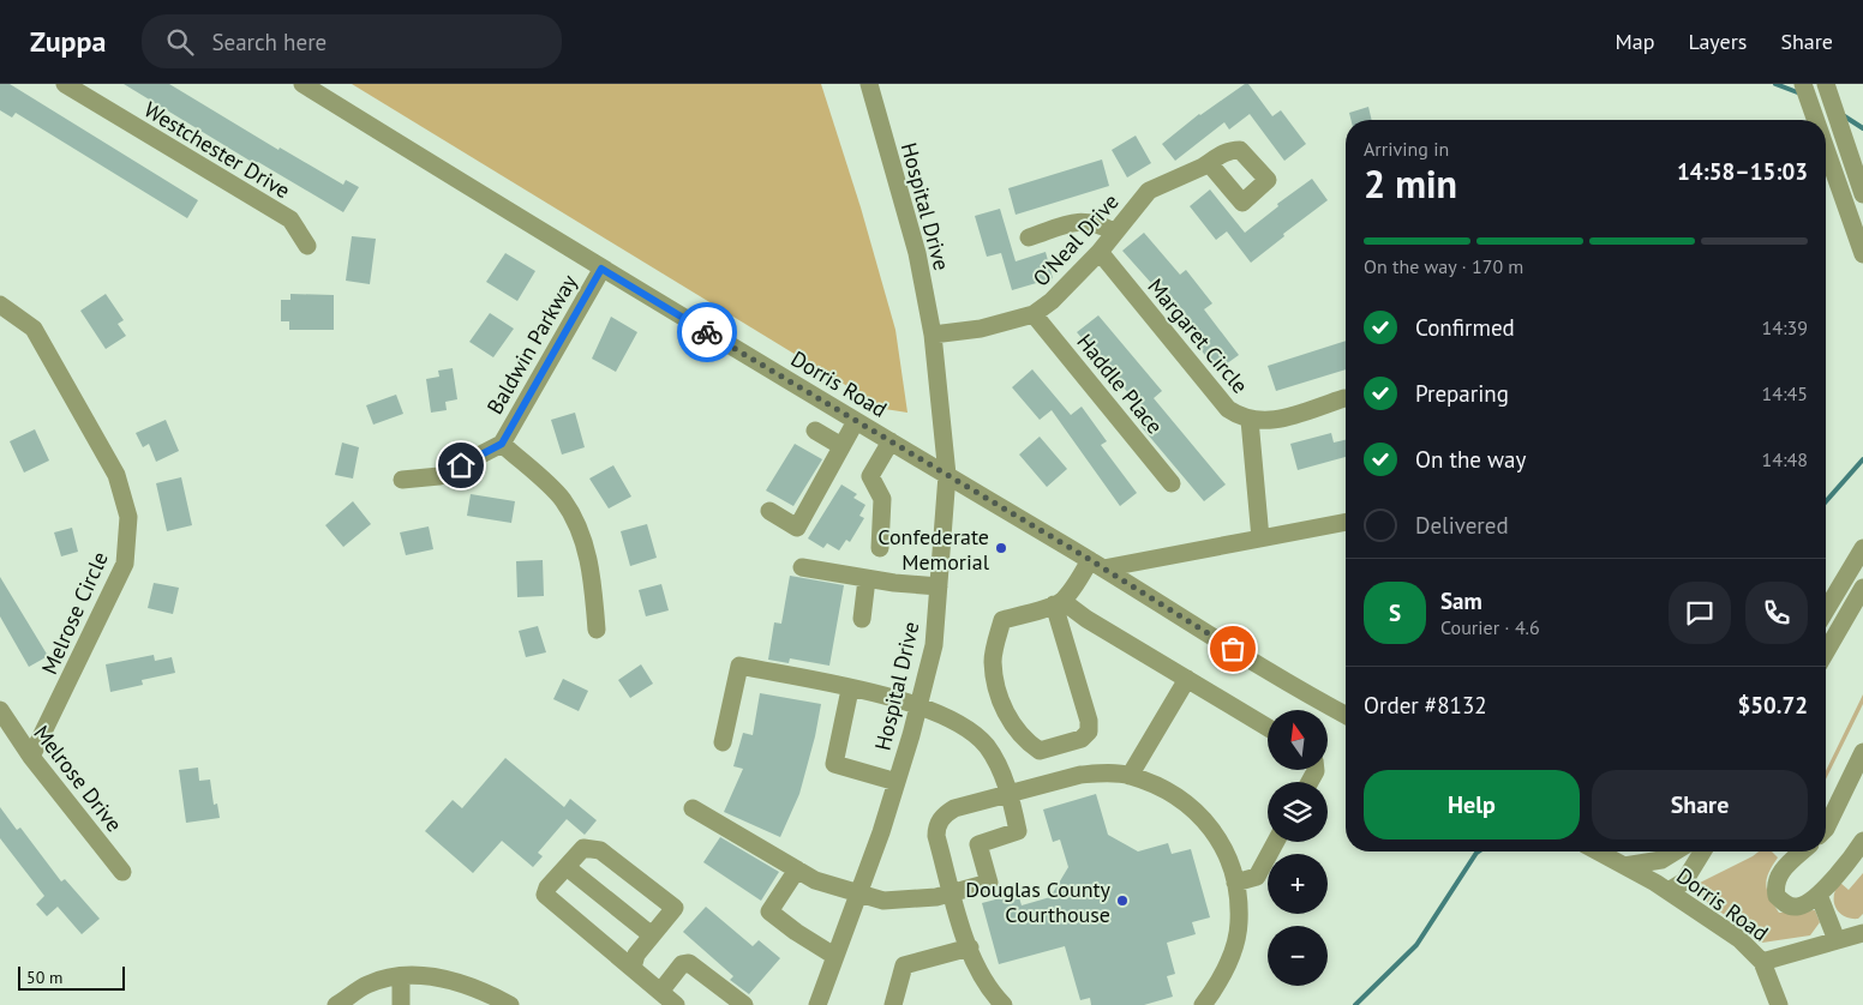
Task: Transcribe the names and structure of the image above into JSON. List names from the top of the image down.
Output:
{
  "streets": {
    "street": [
      "Westchester Drive",
      "Hospital Drive",
      "O'Neal Drive",
      "Margaret Circle",
      "Baldwin Parkway",
      "Dorris Road",
      "Haddle Place",
      "Melrose Circle",
      "Melrose Drive"
    ]
  },
  "crossings": [
    ["Hospital Drive", "O'Neal Drive"],
    ["Hospital Drive", "Dorris Road"],
    ["O'Neal Drive", "Margaret Circle"],
    ["O'Neal Drive", "Haddle Place"],
    ["Baldwin Parkway", "Dorris Road"],
    ["Melrose Circle", "Melrose Drive"]
  ],
  "places": ["Confederate Memorial", "Douglas County Courthouse"],
  "scale_bar": "50 m",
  "north": "top",
  "page": {
    "header": "Zuppa",
    "search": "Search here",
    "nav": ["Map", "Layers", "Share"],
    "heading": ["2 min", "Arriving in", "14:58–15:03"],
    "panel": [
      "Sam",
      "Courier · 4.6",
      "Order #8132",
      "$50.72"
    ],
    "bar": "On the way · 170 m",
    "list": [
      ["Confirmed", "14:39"],
      ["Preparing", "14:45"],
      ["On the way", "14:48"],
      "Delivered"
    ],
    "round": "S",
    "map_buttons": ["+", "−"],
    "buttons": ["Help", "Share"],
    "scale": "50 m"
  }
}
